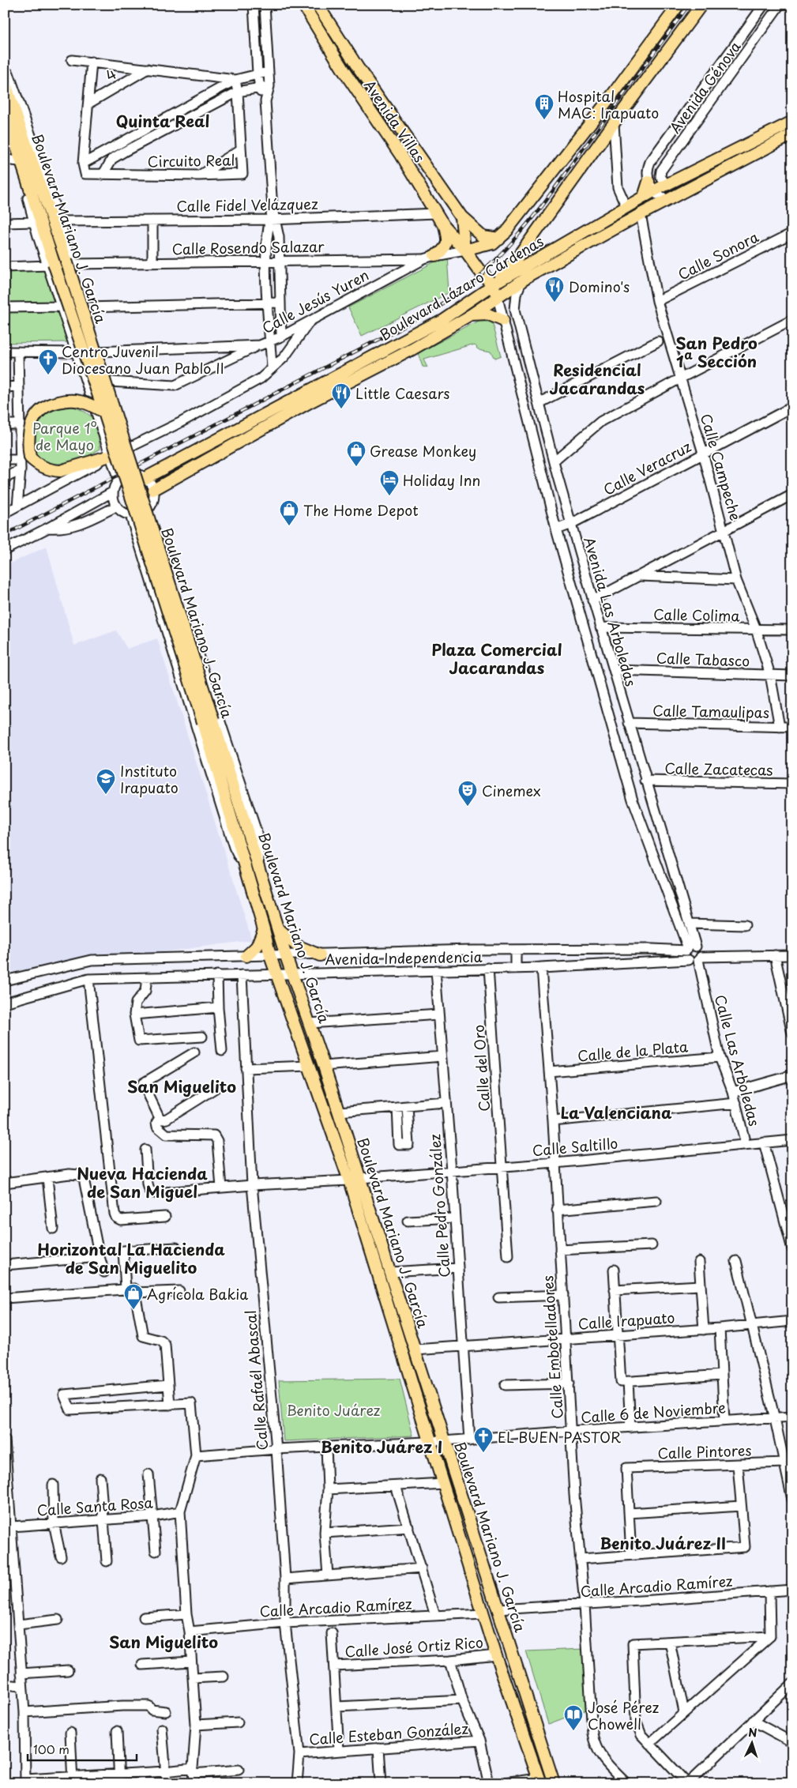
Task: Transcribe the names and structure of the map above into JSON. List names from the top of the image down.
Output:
{
  "streets": {
    "main road": ["Avenida Villas", "Boulevard Mariano J. García", "Boulevard Lázaro Cárdenas"],
    "street": [
      "4",
      "Avenida Génova",
      "Circuito Real",
      "Calle Fidel Velázquez",
      "Calle Rosendo Salazar",
      "Calle Sonora",
      "Calle Jesús Yuren",
      "Calle Campeche",
      "Calle Veracruz",
      "Avenida Las Arboledas",
      "Calle Colima",
      "Calle Tabasco",
      "Calle Tamaulipas",
      "Calle Zacatecas",
      "Avenida Independencia",
      "Calle de la Plata",
      "Calle Las Arboledas",
      "Calle del Oro",
      "Calle Saltillo",
      "Calle Pedro González",
      "Calle Irapuato",
      "Calle Embotelladores",
      "Calle Rafaél Abascal",
      "Calle 6 de Noviembre",
      "Calle Pintores",
      "Calle Santa Rosa",
      "Calle Arcadio Ramírez",
      "Calle José Ortiz Rico",
      "Calle Esteban González"
    ]
  },
  "crossings": [
    ["Avenida Génova", "Boulevard Lázaro Cárdenas"],
    ["Avenida Villas", "Calle Fidel Velázquez"],
    ["Avenida Villas", "Boulevard Lázaro Cárdenas"],
    ["Avenida Villas", "Calle Jesús Yuren"],
    ["Boulevard Mariano J. García", "Calle Rosendo Salazar"],
    ["Boulevard Mariano J. García", "Avenida Independencia"],
    ["Boulevard Mariano J. García", "Calle Saltillo"],
    ["Boulevard Mariano J. García", "Calle Irapuato"],
    ["Boulevard Mariano J. García", "Calle 6 de Noviembre"],
    ["Boulevard Mariano J. García", "Calle Arcadio Ramírez"],
    ["Boulevard Mariano J. García", "Calle José Ortiz Rico"],
    ["Calle Rosendo Salazar", "Calle Jesús Yuren"],
    ["Calle Sonora", "Calle Campeche"],
    ["Boulevard Lázaro Cárdenas", "Calle Campeche"],
    ["Boulevard Lázaro Cárdenas", "Avenida Las Arboledas"],
    ["Calle Campeche", "Calle Veracruz"],
    ["Calle Campeche", "Calle Colima"],
    ["Calle Campeche", "Calle Tabasco"],
    ["Calle Campeche", "Calle Tamaulipas"],
    ["Calle Veracruz", "Avenida Las Arboledas"],
    ["Avenida Las Arboledas", "Calle Colima"],
    ["Avenida Las Arboledas", "Calle Tabasco"],
    ["Avenida Las Arboledas", "Calle Tamaulipas"],
    ["Avenida Las Arboledas", "Calle Zacatecas"],
    ["Avenida Las Arboledas", "Avenida Independencia"],
    ["Avenida Las Arboledas", "Calle Las Arboledas"],
    ["Avenida Independencia", "Calle Las Arboledas"],
    ["Avenida Independencia", "Calle del Oro"],
    ["Avenida Independencia", "Calle Pedro González"],
    ["Avenida Independencia", "Calle Embotelladores"],
    ["Avenida Independencia", "Calle Rafaél Abascal"],
    ["Calle de la Plata", "Calle Las Arboledas"],
    ["Calle de la Plata", "Calle Embotelladores"],
    ["Calle Las Arboledas", "Calle Saltillo"],
    ["Calle del Oro", "Calle Saltillo"],
    ["Calle Saltillo", "Calle Pedro González"],
    ["Calle Saltillo", "Calle Embotelladores"],
    ["Calle Pedro González", "Calle Irapuato"],
    ["Calle Pedro González", "Calle 6 de Noviembre"],
    ["Calle Irapuato", "Calle Embotelladores"],
    ["Calle Embotelladores", "Calle 6 de Noviembre"],
    ["Calle Embotelladores", "Calle Arcadio Ramírez"],
    ["Calle Rafaél Abascal", "Calle 6 de Noviembre"],
    ["Calle Rafaél Abascal", "Calle Arcadio Ramírez"],
    ["Calle Rafaél Abascal", "Calle Esteban González"],
    ["Calle José Ortiz Rico", "Calle Esteban González"]
  ],
  "districts": [
    "Quinta Real",
    "San Pedro 1ª Sección",
    "Residencial Jacarandas",
    "Plaza Comercial Jacarandas",
    "San Miguelito",
    "La Valenciana",
    "Nueva Hacienda de San Miguel",
    "Horizontal La Hacienda de San Miguelito",
    "Benito Juárez I",
    "Benito Juárez II",
    "San Miguelito"
  ],
  "parks": ["Parque 1º de Mayo", "Benito Juárez"],
  "places": {
    "building": ["Hospital MAC: Irapuato"],
    "restaurant": ["Domino's", "Little Caesars"],
    "church": ["Centro Juvenil Diocesano Juan Pablo II", "EL BUEN PASTOR"],
    "shop": ["Grease Monkey", "The Home Depot", "Agrícola Bakia"],
    "hotel": ["Holiday Inn"],
    "school or university": ["Instituto Irapuato"],
    "theatre": ["Cinemex"],
    "library": ["José Pérez Chowell"]
  },
  "scale_bar": "100 m",
  "north": "top"
}
